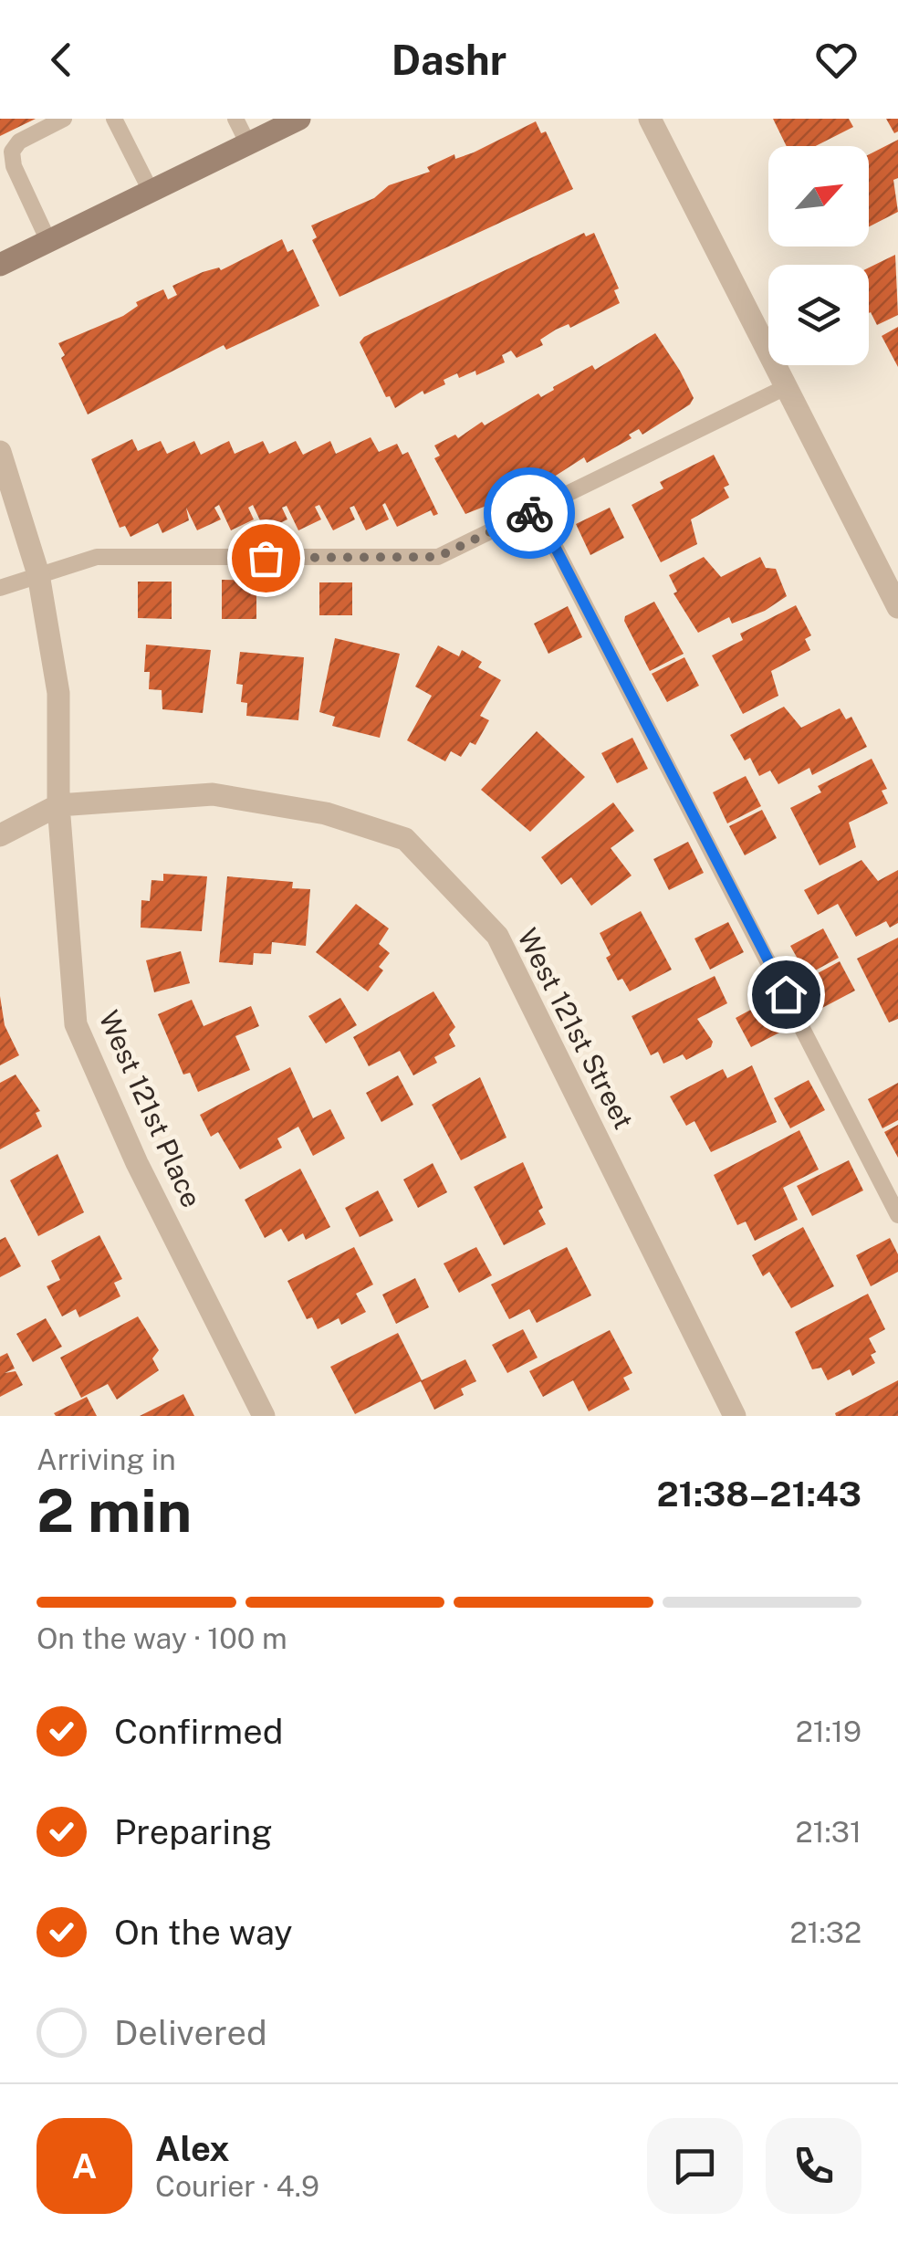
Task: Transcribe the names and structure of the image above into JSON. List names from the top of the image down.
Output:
{
  "streets": {
    "street": ["West 121st Street", "West 121st Place"]
  },
  "crossings": [
    ["West 121st Street", "West 121st Place"]
  ],
  "north": "top right",
  "page": {
    "header": "Dashr",
    "heading": ["2 min", "Arriving in", "21:38–21:43"],
    "panel": ["Alex", "Courier · 4.9"],
    "bar": "On the way · 100 m",
    "list": [
      ["Confirmed", "21:19"],
      ["Preparing", "21:31"],
      ["On the way", "21:32"],
      "Delivered"
    ],
    "round": "A"
  }
}
